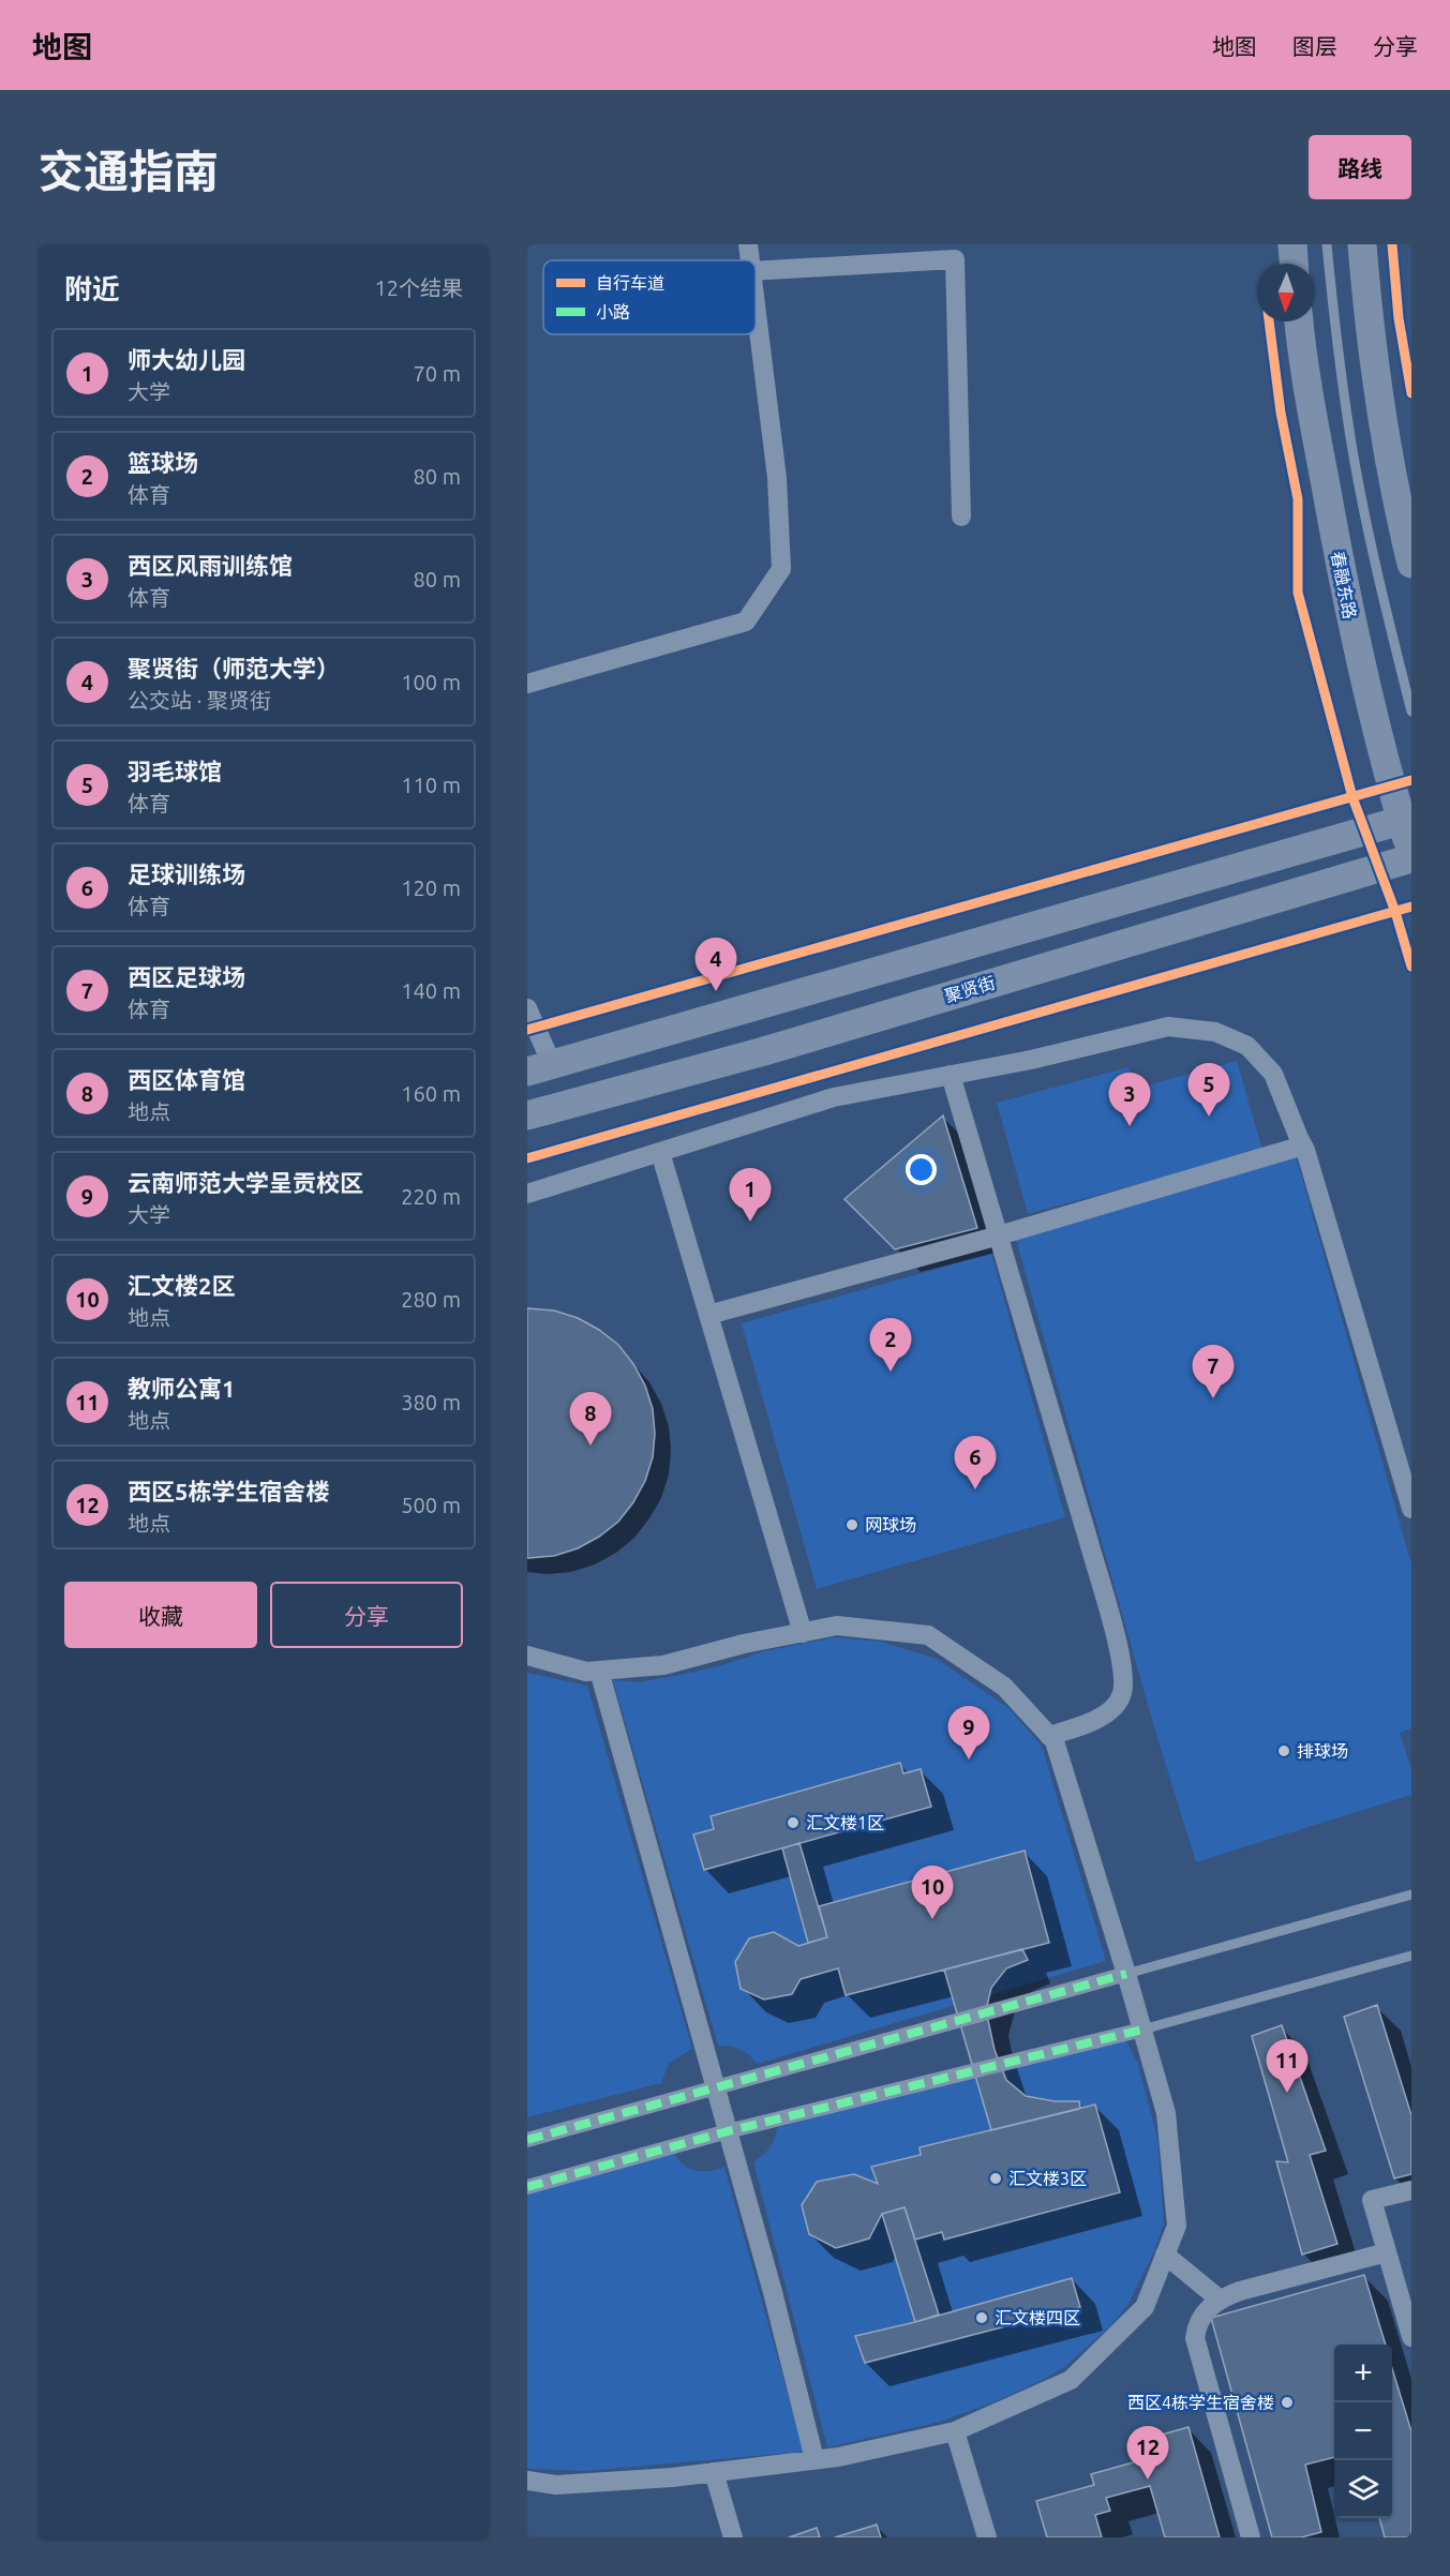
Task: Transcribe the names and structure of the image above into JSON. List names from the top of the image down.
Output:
{
  "streets": {
    "main road": ["春融东路", "聚贤街"]
  },
  "crossings": [
    ["春融东路", "聚贤街"]
  ],
  "places": [
    "网球场",
    "排球场",
    "汇文楼1区",
    "汇文楼3区",
    "汇文楼四区",
    "西区4栋学生宿舍楼"
  ],
  "legend": ["自行车道", "小路"],
  "north": "bottom",
  "page": {
    "header": "地图",
    "nav": ["地图", "图层", "分享"],
    "title": "交通指南",
    "buttons": [
      "路线",
      ["收藏", "分享"]
    ],
    "heading": ["附近", "12个结果"],
    "list": [
      {
        "mark": "1",
        "name": "师大幼儿园",
        "note": "大学",
        "value": "70 m"
      },
      {
        "mark": "2",
        "name": "篮球场",
        "note": "体育",
        "value": "80 m"
      },
      {
        "mark": "3",
        "name": "西区风雨训练馆",
        "note": "体育",
        "value": "80 m"
      },
      {
        "mark": "4",
        "name": "聚贤街（师范大学）",
        "note": "公交站 · 聚贤街",
        "value": "100 m"
      },
      {
        "mark": "5",
        "name": "羽毛球馆",
        "note": "体育",
        "value": "110 m"
      },
      {
        "mark": "6",
        "name": "足球训练场",
        "note": "体育",
        "value": "120 m"
      },
      {
        "mark": "7",
        "name": "西区足球场",
        "note": "体育",
        "value": "140 m"
      },
      {
        "mark": "8",
        "name": "西区体育馆",
        "note": "地点",
        "value": "160 m"
      },
      {
        "mark": "9",
        "name": "云南师范大学呈贡校区",
        "note": "大学",
        "value": "220 m"
      },
      {
        "mark": "10",
        "name": "汇文楼2区",
        "note": "地点",
        "value": "280 m"
      },
      {
        "mark": "11",
        "name": "教师公寓1",
        "note": "地点",
        "value": "380 m"
      },
      {
        "mark": "12",
        "name": "西区5栋学生宿舍楼",
        "note": "地点",
        "value": "500 m"
      }
    ],
    "pins": [
      "4",
      "5",
      "3",
      "1",
      "2",
      "7",
      "8",
      "6",
      "9",
      "10",
      "11",
      "12"
    ],
    "map_buttons": ["+", "−"]
  }
}
